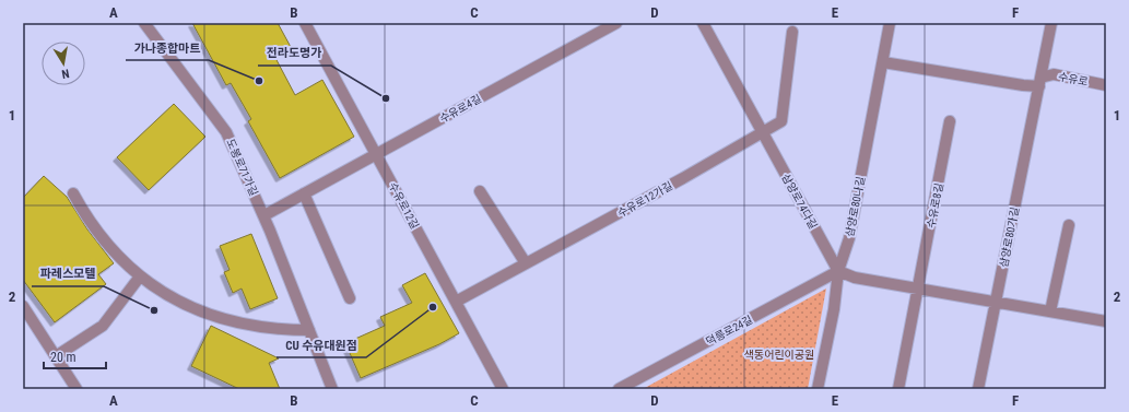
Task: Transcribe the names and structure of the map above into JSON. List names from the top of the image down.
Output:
{
  "streets": {
    "street": [
      "수유로",
      "수유로4길",
      "도봉로71가길",
      "수유로12가길",
      "삼양로74다길",
      "수유로12길",
      "수유로8길",
      "삼양로80나길",
      "삼양로80가길",
      "덕릉로24길"
    ]
  },
  "crossings": [
    ["수유로", "삼양로80가길"],
    ["수유로4길", "도봉로71가길"],
    ["수유로4길", "수유로12길"],
    ["수유로12가길", "삼양로74다길"],
    ["수유로12가길", "수유로12길"],
    ["삼양로74다길", "삼양로80나길"],
    ["삼양로74다길", "덕릉로24길"],
    ["삼양로80나길", "덕릉로24길"]
  ],
  "parks": ["색동어린이공원"],
  "places": [
    "가나종합마트",
    "전라도명가",
    "CU 수유대원점",
    "파레스모텔"
  ],
  "scale_bar": "20 m",
  "north": "bottom",
  "grid": {
    "columns": [
      "A",
      "B",
      "C",
      "D",
      "E",
      "F"
    ],
    "rows": ["1", "2"]
  }
}
